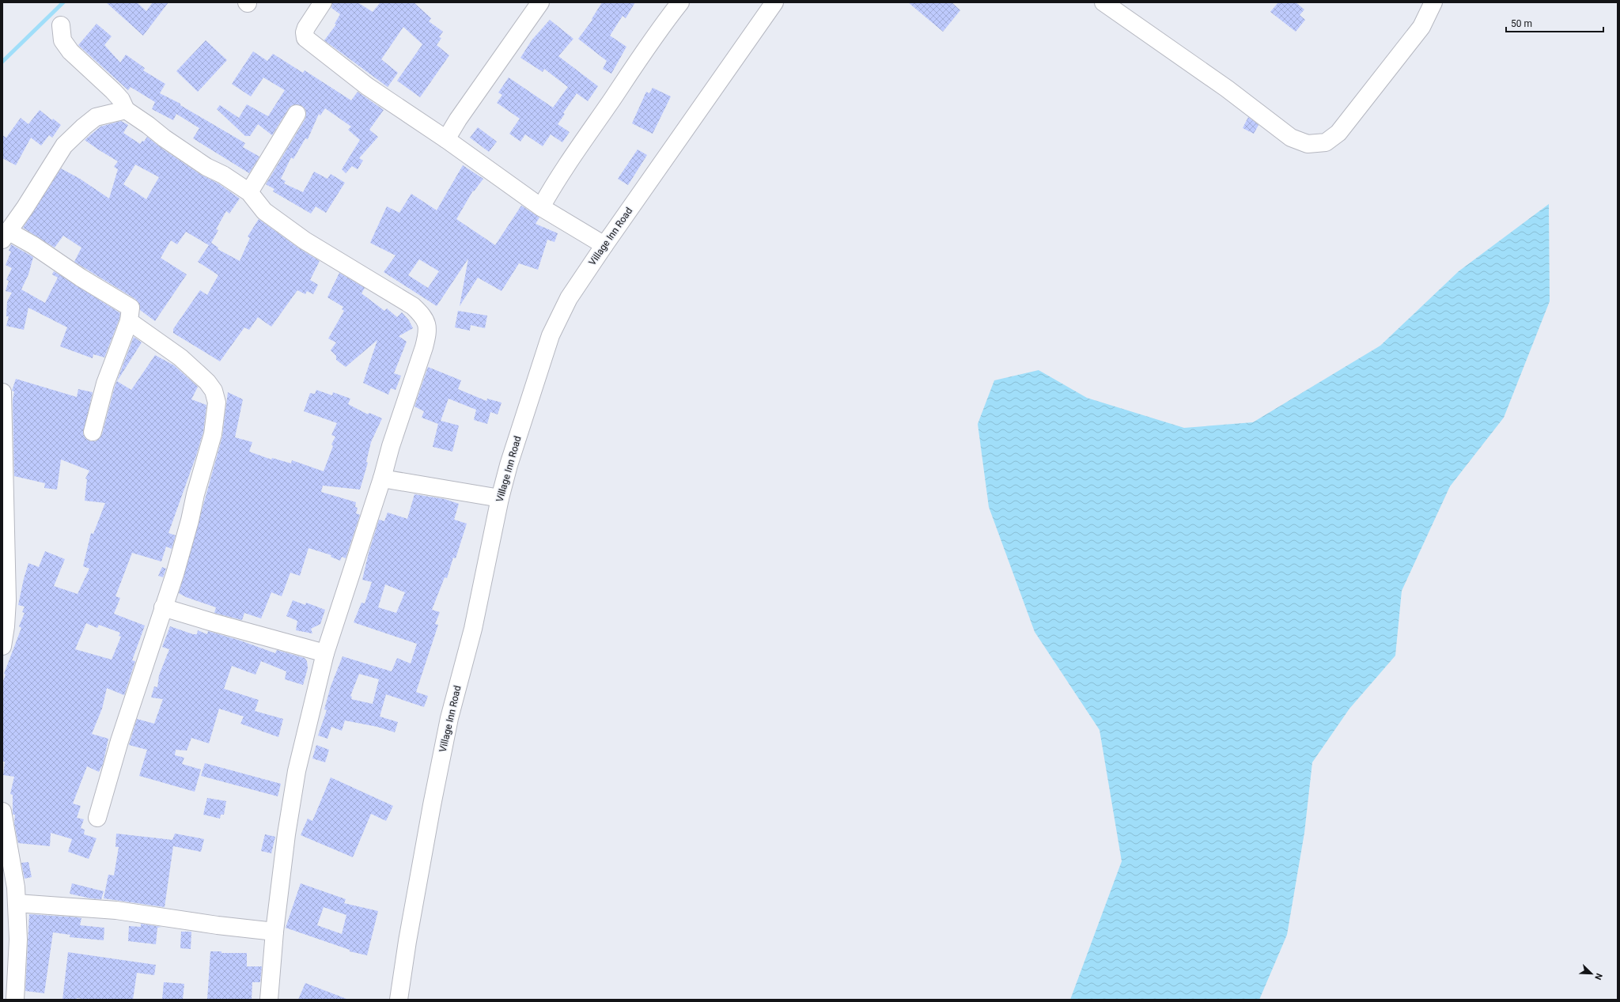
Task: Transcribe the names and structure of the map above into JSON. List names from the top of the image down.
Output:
{
  "streets": {
    "street": ["Village Inn Road"]
  },
  "scale_bar": "50 m",
  "north": "bottom right"
}
